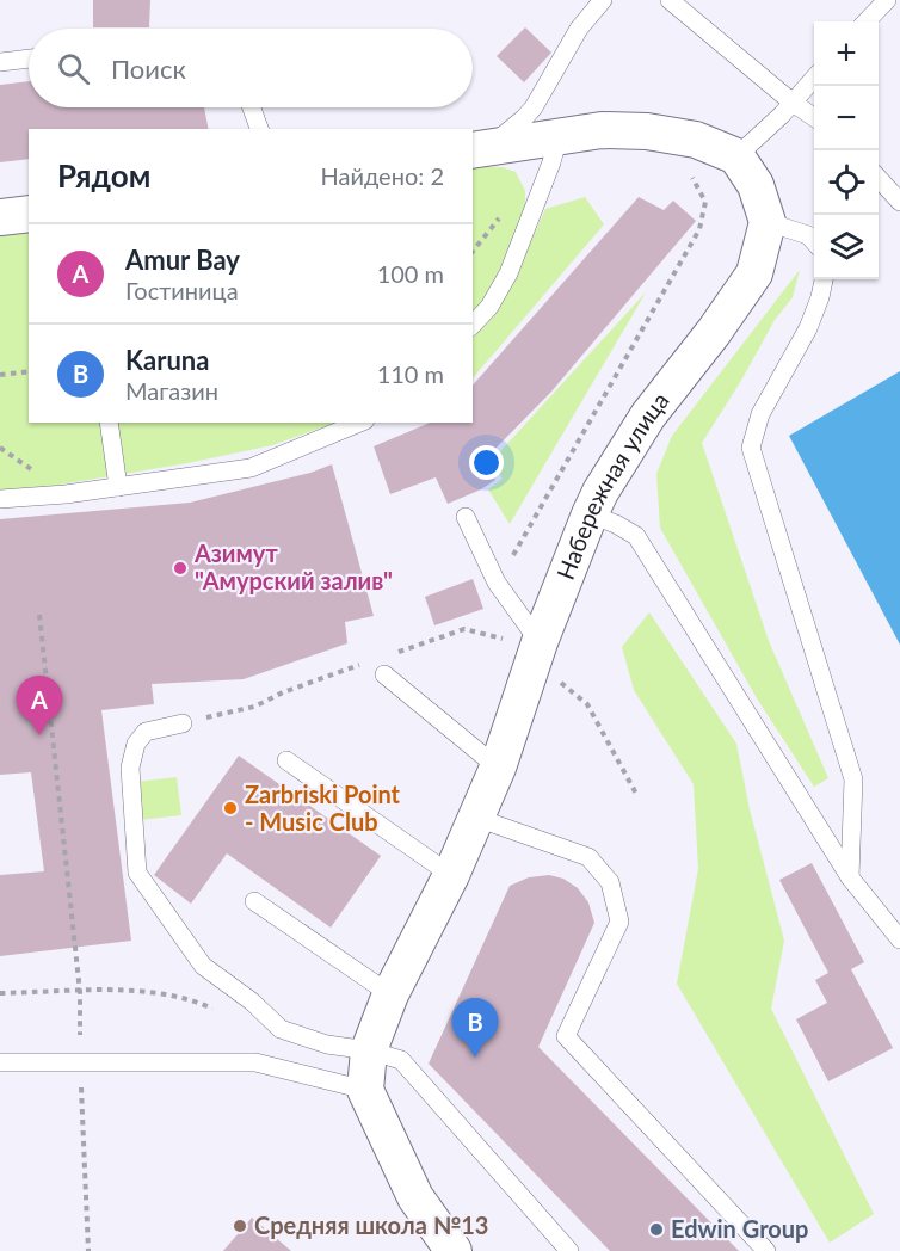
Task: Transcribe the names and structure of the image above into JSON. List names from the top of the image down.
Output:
{
  "streets": {
    "street": ["Набережная улица"]
  },
  "places": [
    "Азимут \"Амурский залив\"",
    "Zarbriski Point - Music Club",
    "Средняя школа №13",
    "Edwin Group"
  ],
  "page": {
    "map_buttons": ["+", "−"],
    "search": "Поиск",
    "heading": ["Рядом", "Найдено: 2"],
    "list": [
      {
        "mark": "A",
        "name": "Amur Bay",
        "note": "Гостиница",
        "value": "100 m"
      },
      {
        "mark": "B",
        "name": "Karuna",
        "note": "Магазин",
        "value": "110 m"
      }
    ],
    "pins": ["A", "B"]
  }
}
